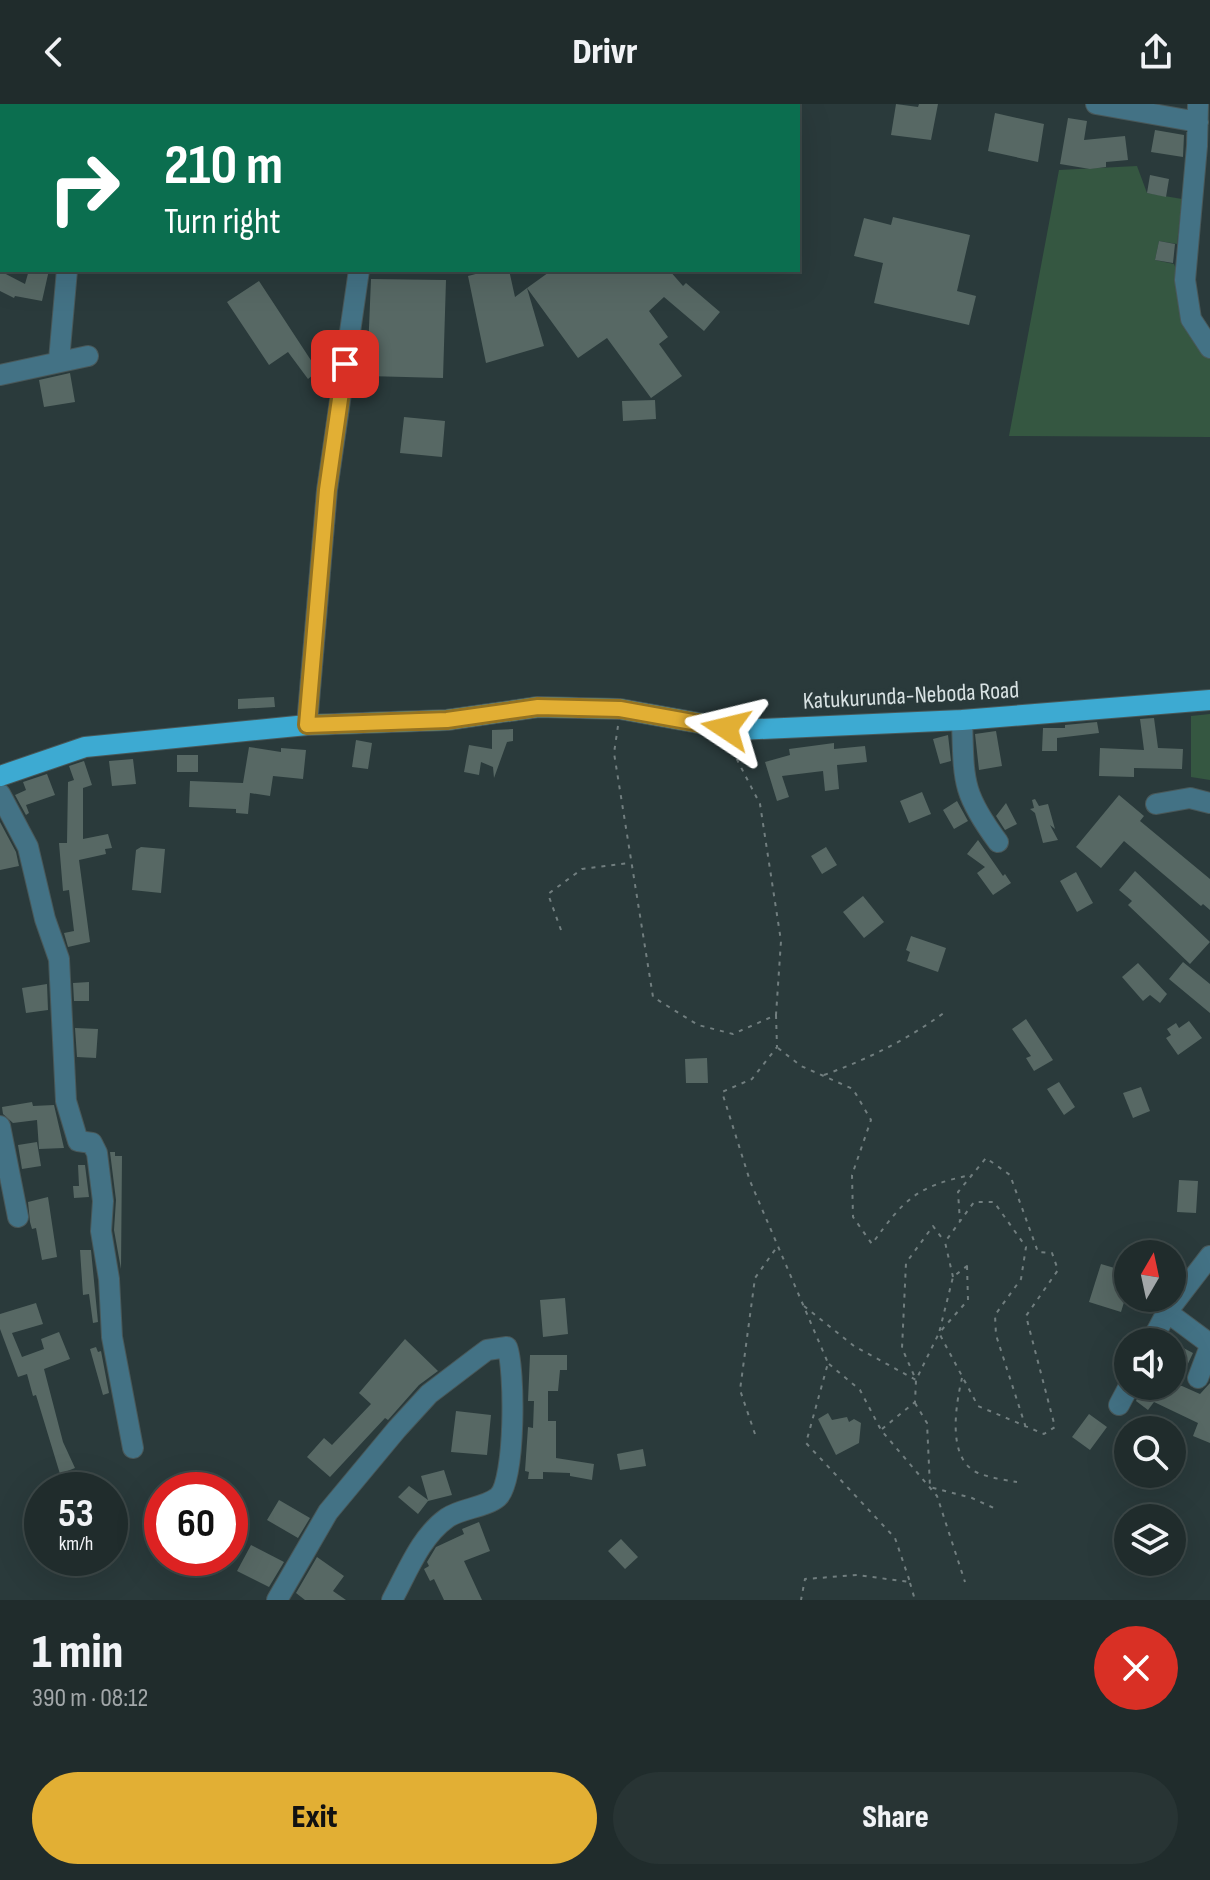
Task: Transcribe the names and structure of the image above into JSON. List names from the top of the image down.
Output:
{
  "streets": {
    "main road": ["Katukurunda-Neboda Road"]
  },
  "north": "top",
  "page": {
    "header": "Drivr",
    "turn": ["210 m", "Turn right"],
    "speed": "53 km/h",
    "limit": "60",
    "heading": ["1 min", "390 m · 08:12"],
    "buttons": ["Exit", "Share"]
  }
}
